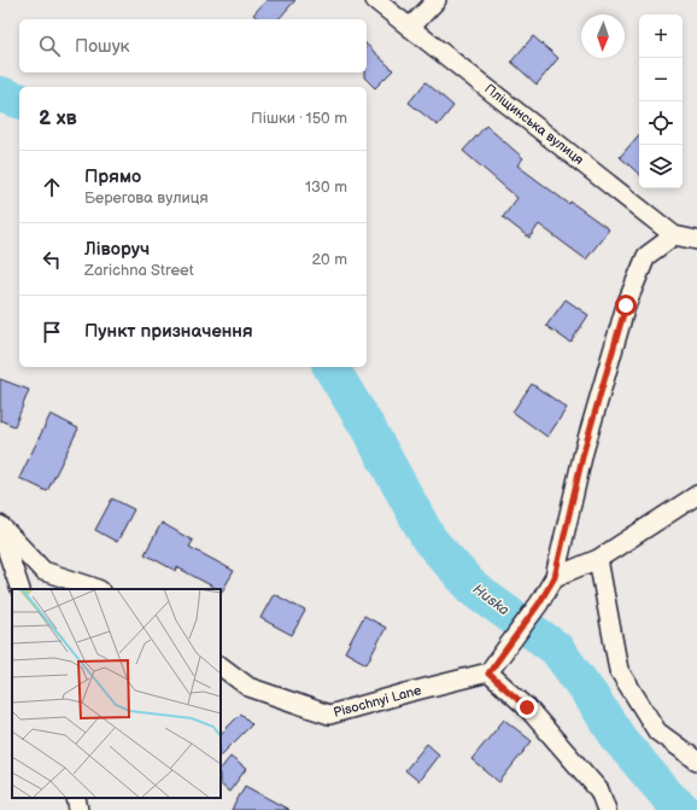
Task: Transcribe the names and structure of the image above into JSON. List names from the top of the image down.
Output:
{
  "streets": {
    "street": ["Пліщинська вулиця", "Pisochnyi Lane"]
  },
  "water": ["Huska"],
  "north": "bottom",
  "page": {
    "map_buttons": ["+", "−"],
    "search": "Пошук",
    "heading": ["2 хв", "Пішки · 150 m"],
    "list": [
      ["Прямо", "Берегова вулиця", "130 m"],
      ["Ліворуч", "Zarichna Street", "20 m"],
      "Пункт призначення"
    ]
  }
}
